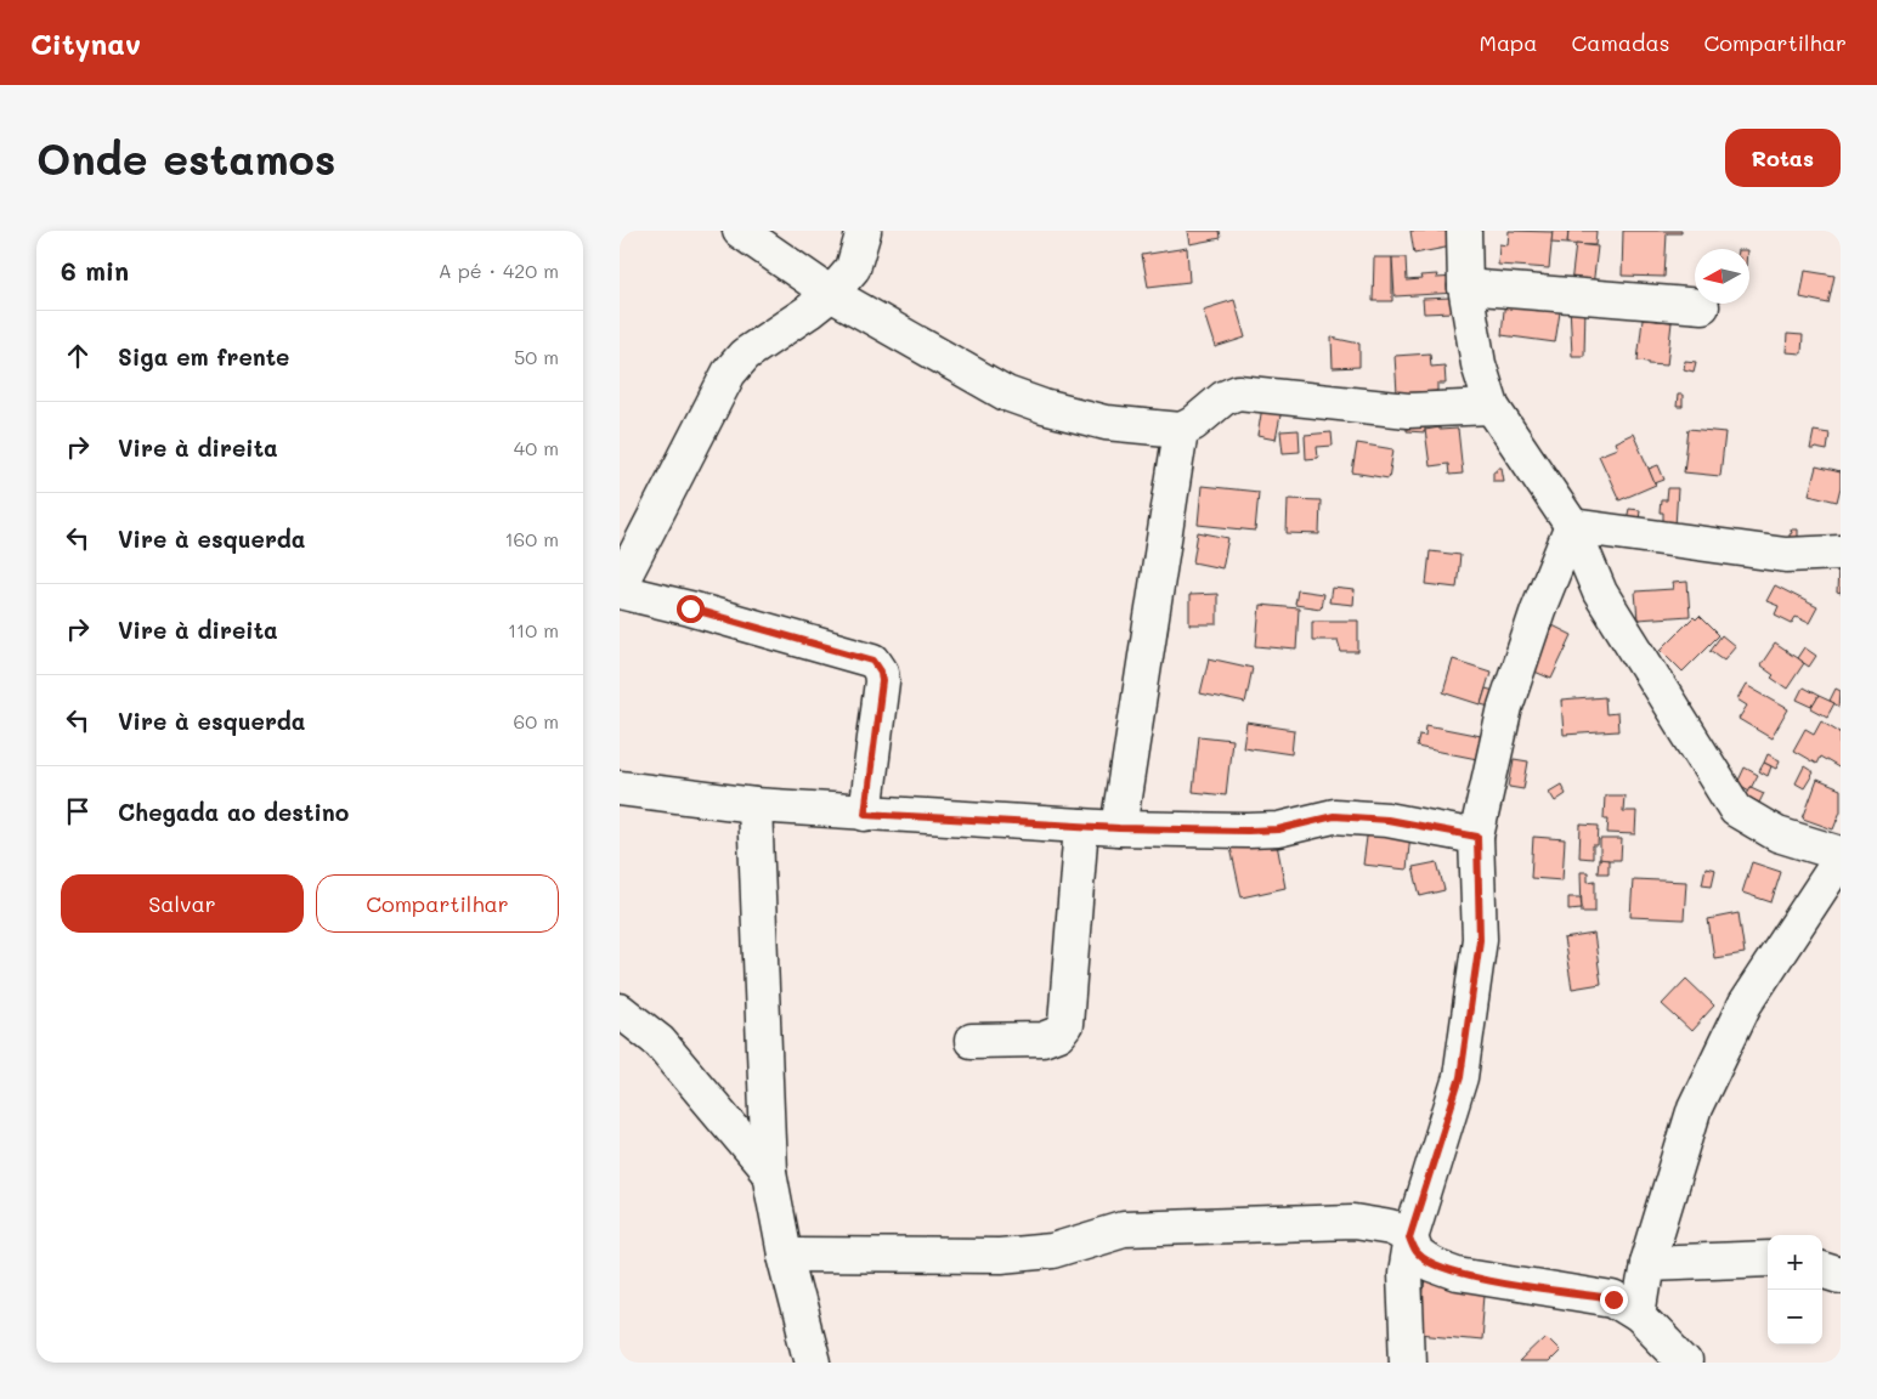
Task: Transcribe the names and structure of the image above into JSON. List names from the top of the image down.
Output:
{
  "north": "left",
  "page": {
    "header": "Citynav",
    "nav": ["Mapa", "Camadas", "Compartilhar"],
    "buttons": [
      "Rotas",
      ["Salvar", "Compartilhar"]
    ],
    "title": "Onde estamos",
    "heading": ["6 min", "A pé · 420 m"],
    "list": [
      ["Siga em frente", "50 m"],
      ["Vire à direita", "40 m"],
      ["Vire à esquerda", "160 m"],
      ["Vire à direita", "110 m"],
      ["Vire à esquerda", "60 m"],
      "Chegada ao destino"
    ],
    "map_buttons": ["+", "−"]
  }
}
